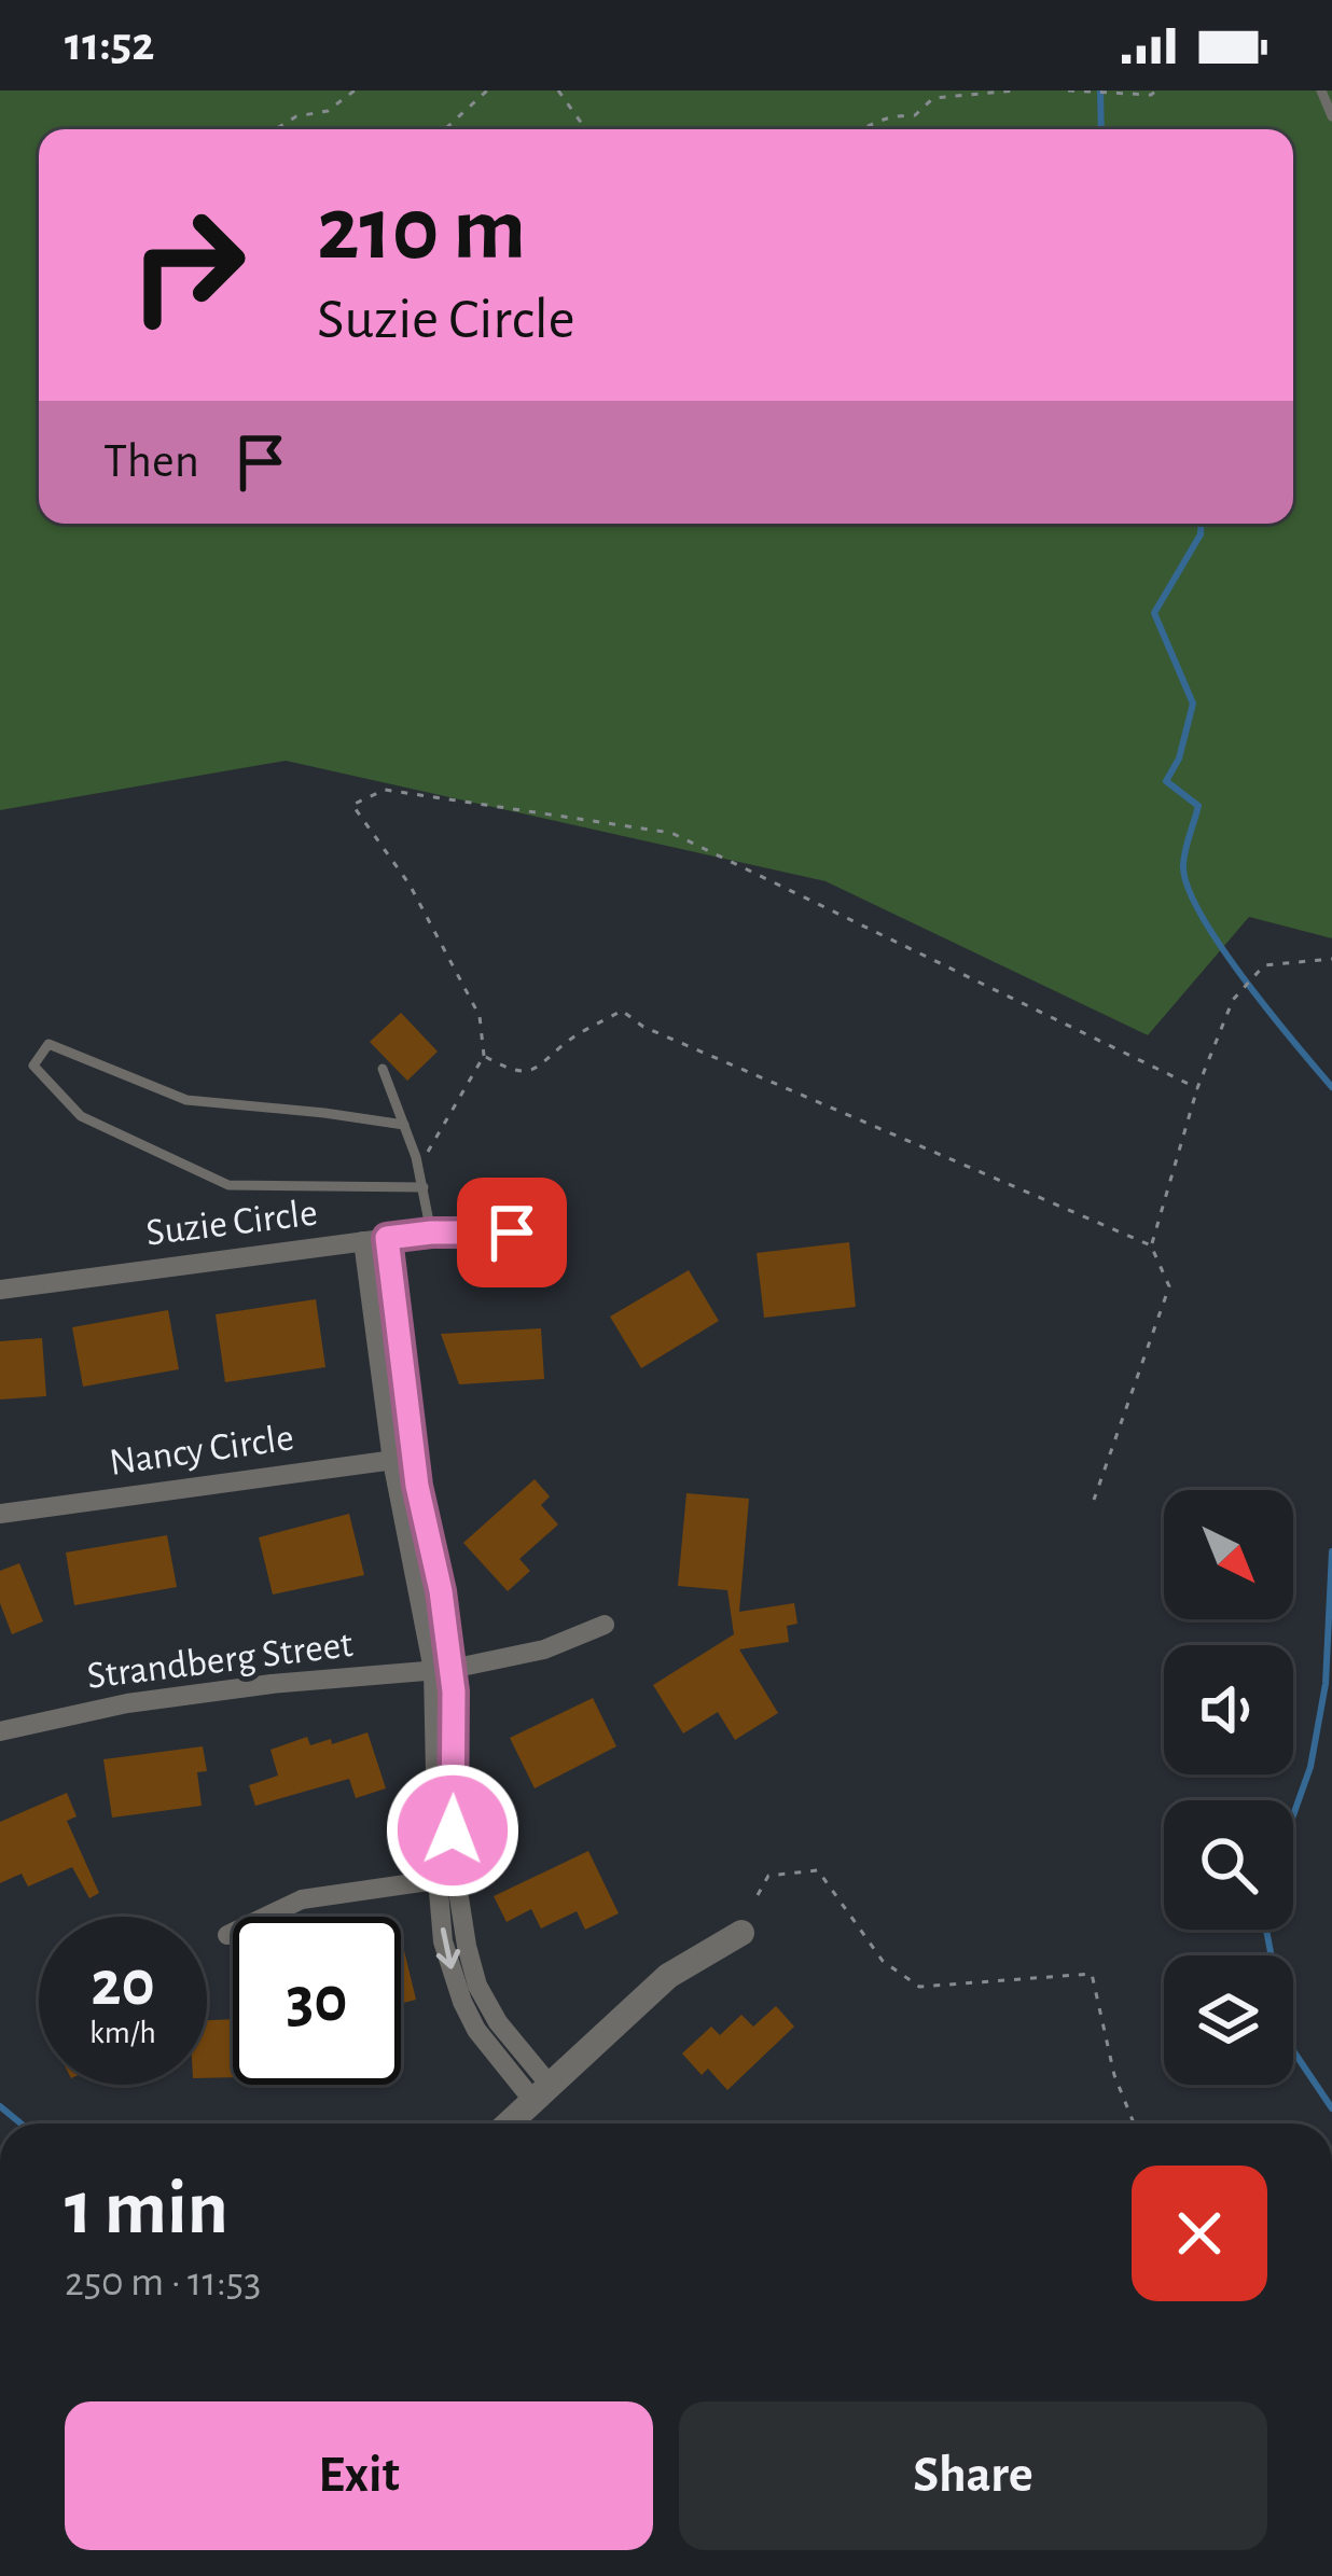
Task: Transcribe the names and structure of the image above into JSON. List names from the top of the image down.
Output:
{
  "streets": {
    "street": ["Suzie Circle", "Nancy Circle", "Strandberg Street"]
  },
  "north": "bottom right",
  "page": {
    "status": "11:52",
    "turn": ["210 m", "Suzie Circle"],
    "then": "Then",
    "speed": "20 km/h",
    "limit": "30",
    "heading": ["1 min", "250 m · 11:53"],
    "buttons": ["Exit", "Share"]
  }
}
